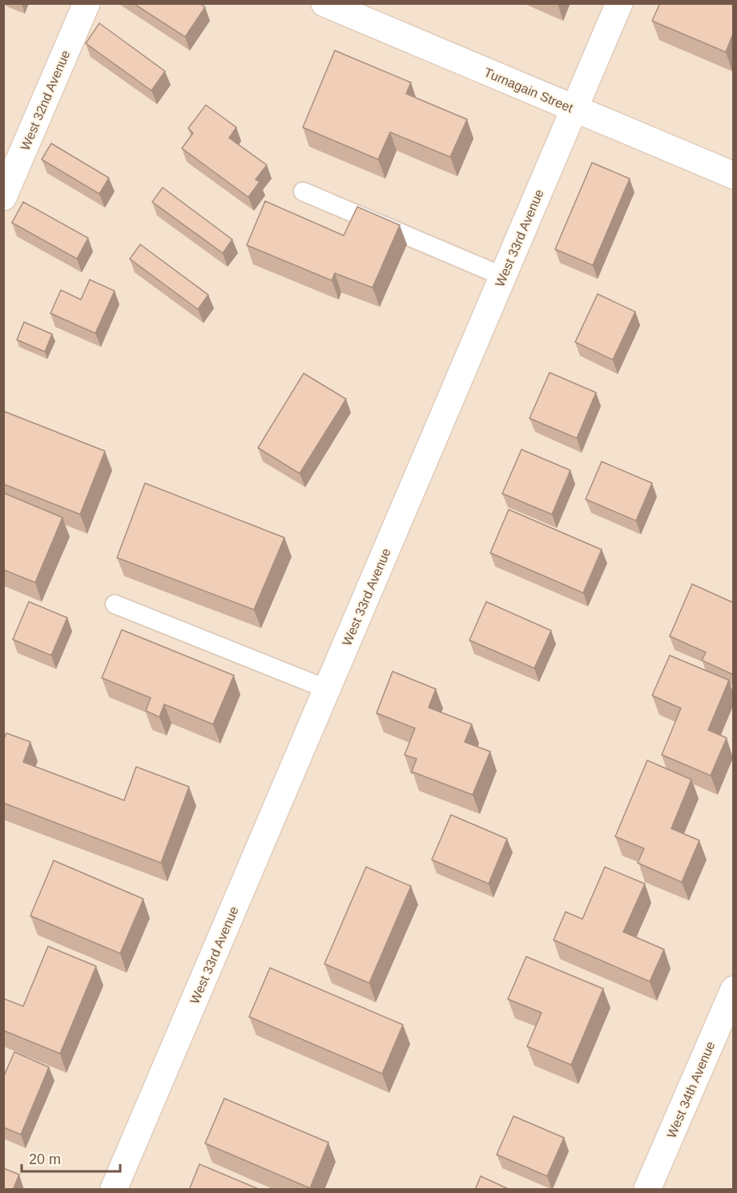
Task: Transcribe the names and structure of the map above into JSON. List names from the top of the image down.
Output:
{
  "streets": {
    "street": [
      "Turnagain Street",
      "West 32nd Avenue",
      "West 33rd Avenue",
      "West 34th Avenue"
    ]
  },
  "crossings": [
    ["Turnagain Street", "West 33rd Avenue"]
  ],
  "scale_bar": "20 m"
}
